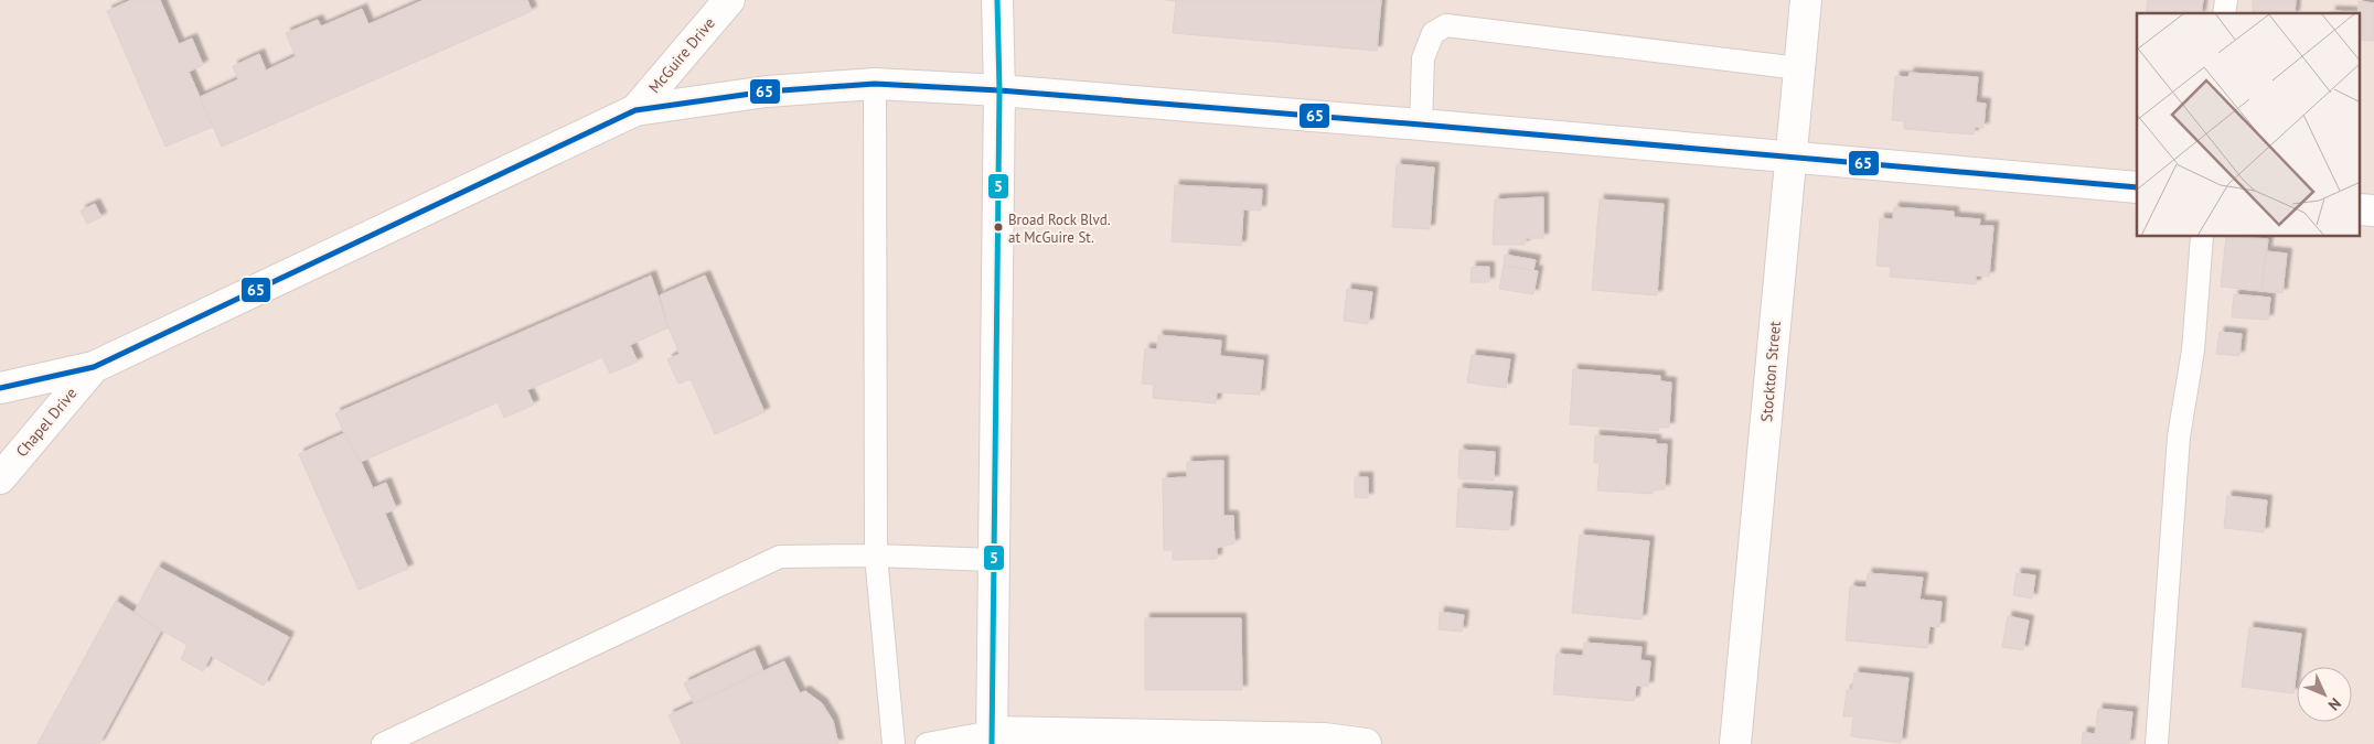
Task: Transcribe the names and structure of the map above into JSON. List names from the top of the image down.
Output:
{
  "streets": {
    "street": ["McGuire Drive", "Stockton Street", "Chapel Drive"]
  },
  "crossings": [
    ["McGuire Drive", "Stockton Street"],
    ["McGuire Drive", "Chapel Drive"]
  ],
  "places": ["Broad Rock Blvd. at McGuire St."],
  "lines": ["transit line 5", "transit line 65"],
  "north": "bottom right"
}
